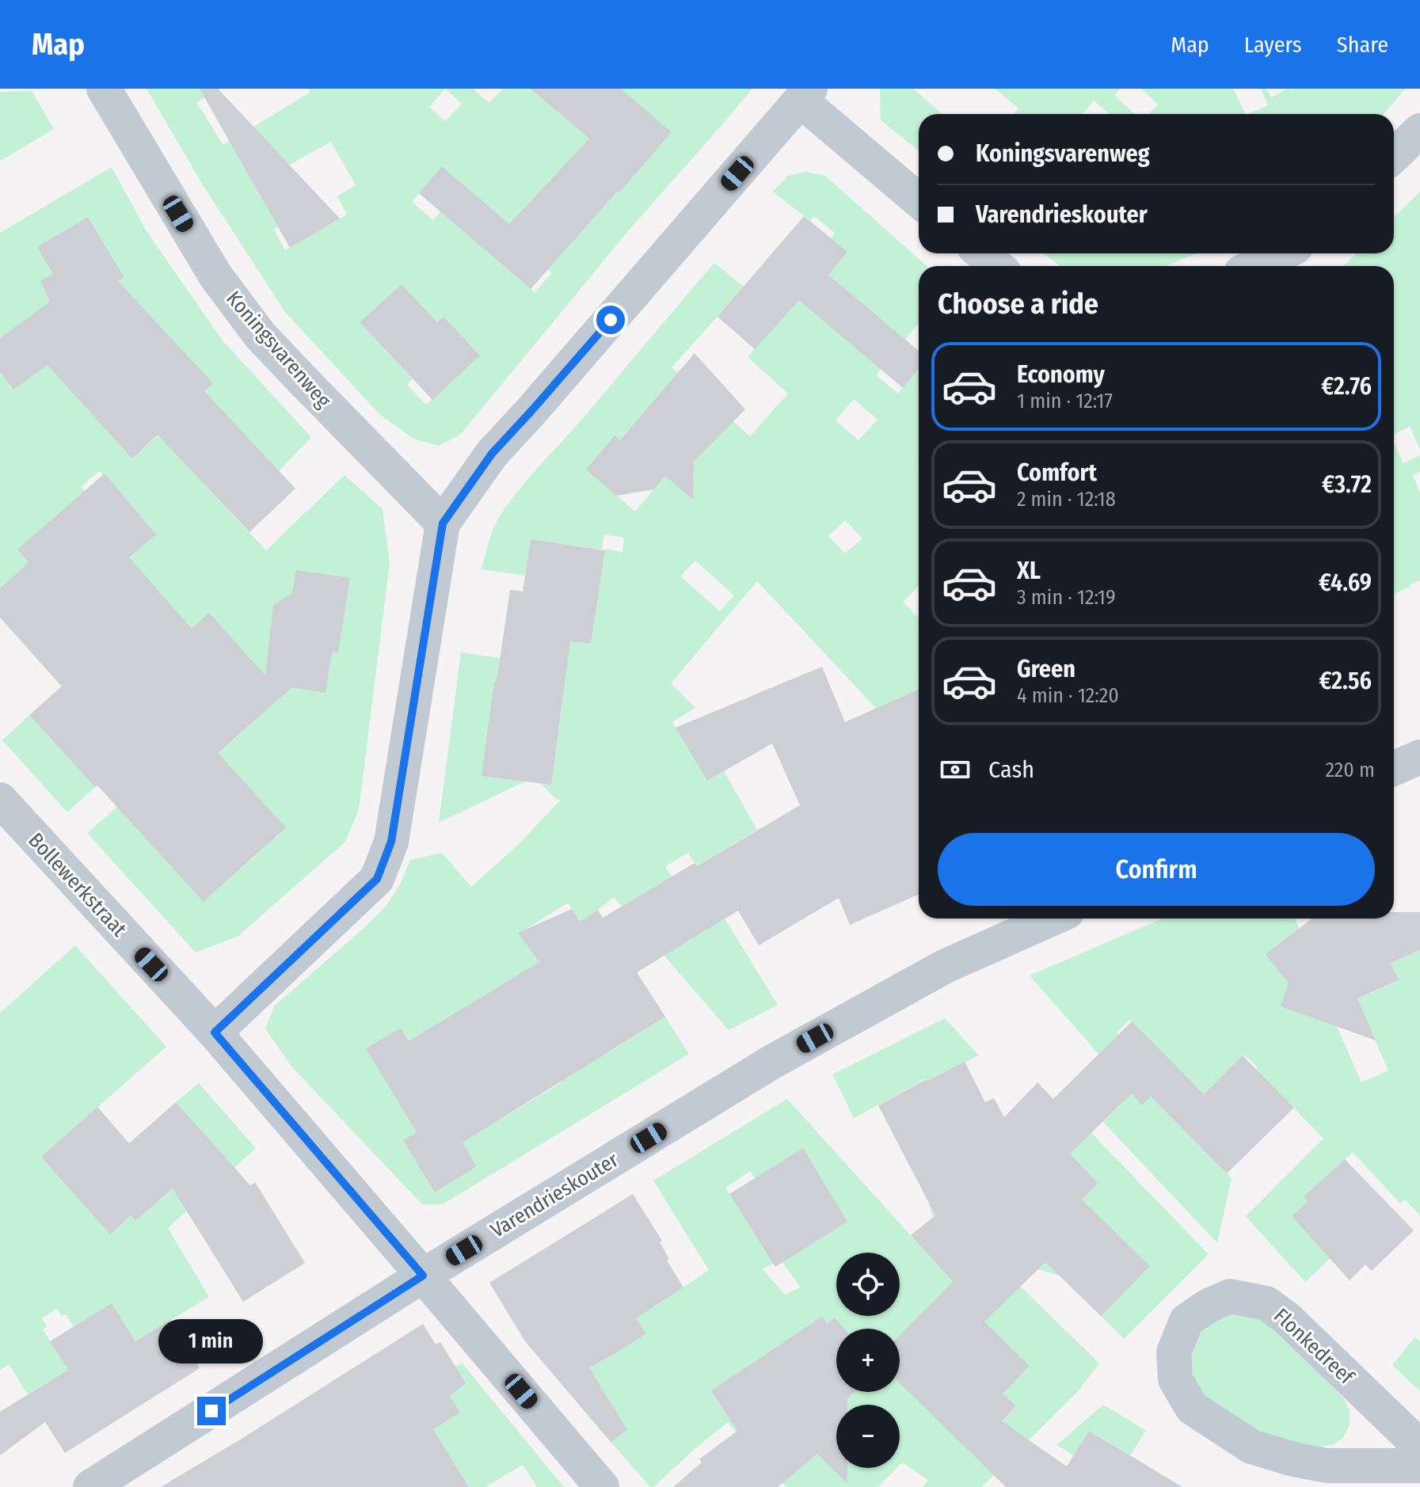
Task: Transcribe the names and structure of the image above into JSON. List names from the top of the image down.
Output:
{
  "streets": {
    "street": [
      "Koningsvarenweg",
      "Bollewerkstraat",
      "Varendrieskouter",
      "Flonkedreef"
    ]
  },
  "crossings": [
    ["Bollewerkstraat", "Varendrieskouter"]
  ],
  "page": {
    "header": "Map",
    "nav": ["Map", "Layers", "Share"],
    "banner": ["Koningsvarenweg", "Varendrieskouter"],
    "heading": "Choose a ride",
    "list": [
      {
        "name": "Economy",
        "note": "1 min · 12:17",
        "value": "€2.76"
      },
      {
        "name": "Comfort",
        "note": "2 min · 12:18",
        "value": "€3.72"
      },
      {
        "name": "XL",
        "note": "3 min · 12:19",
        "value": "€4.69"
      },
      {
        "name": "Green",
        "note": "4 min · 12:20",
        "value": "€2.56"
      }
    ],
    "pay": ["Cash", "220 m"],
    "buttons": "Confirm",
    "map_buttons": ["+", "−"],
    "bubble": "1 min"
  }
}
